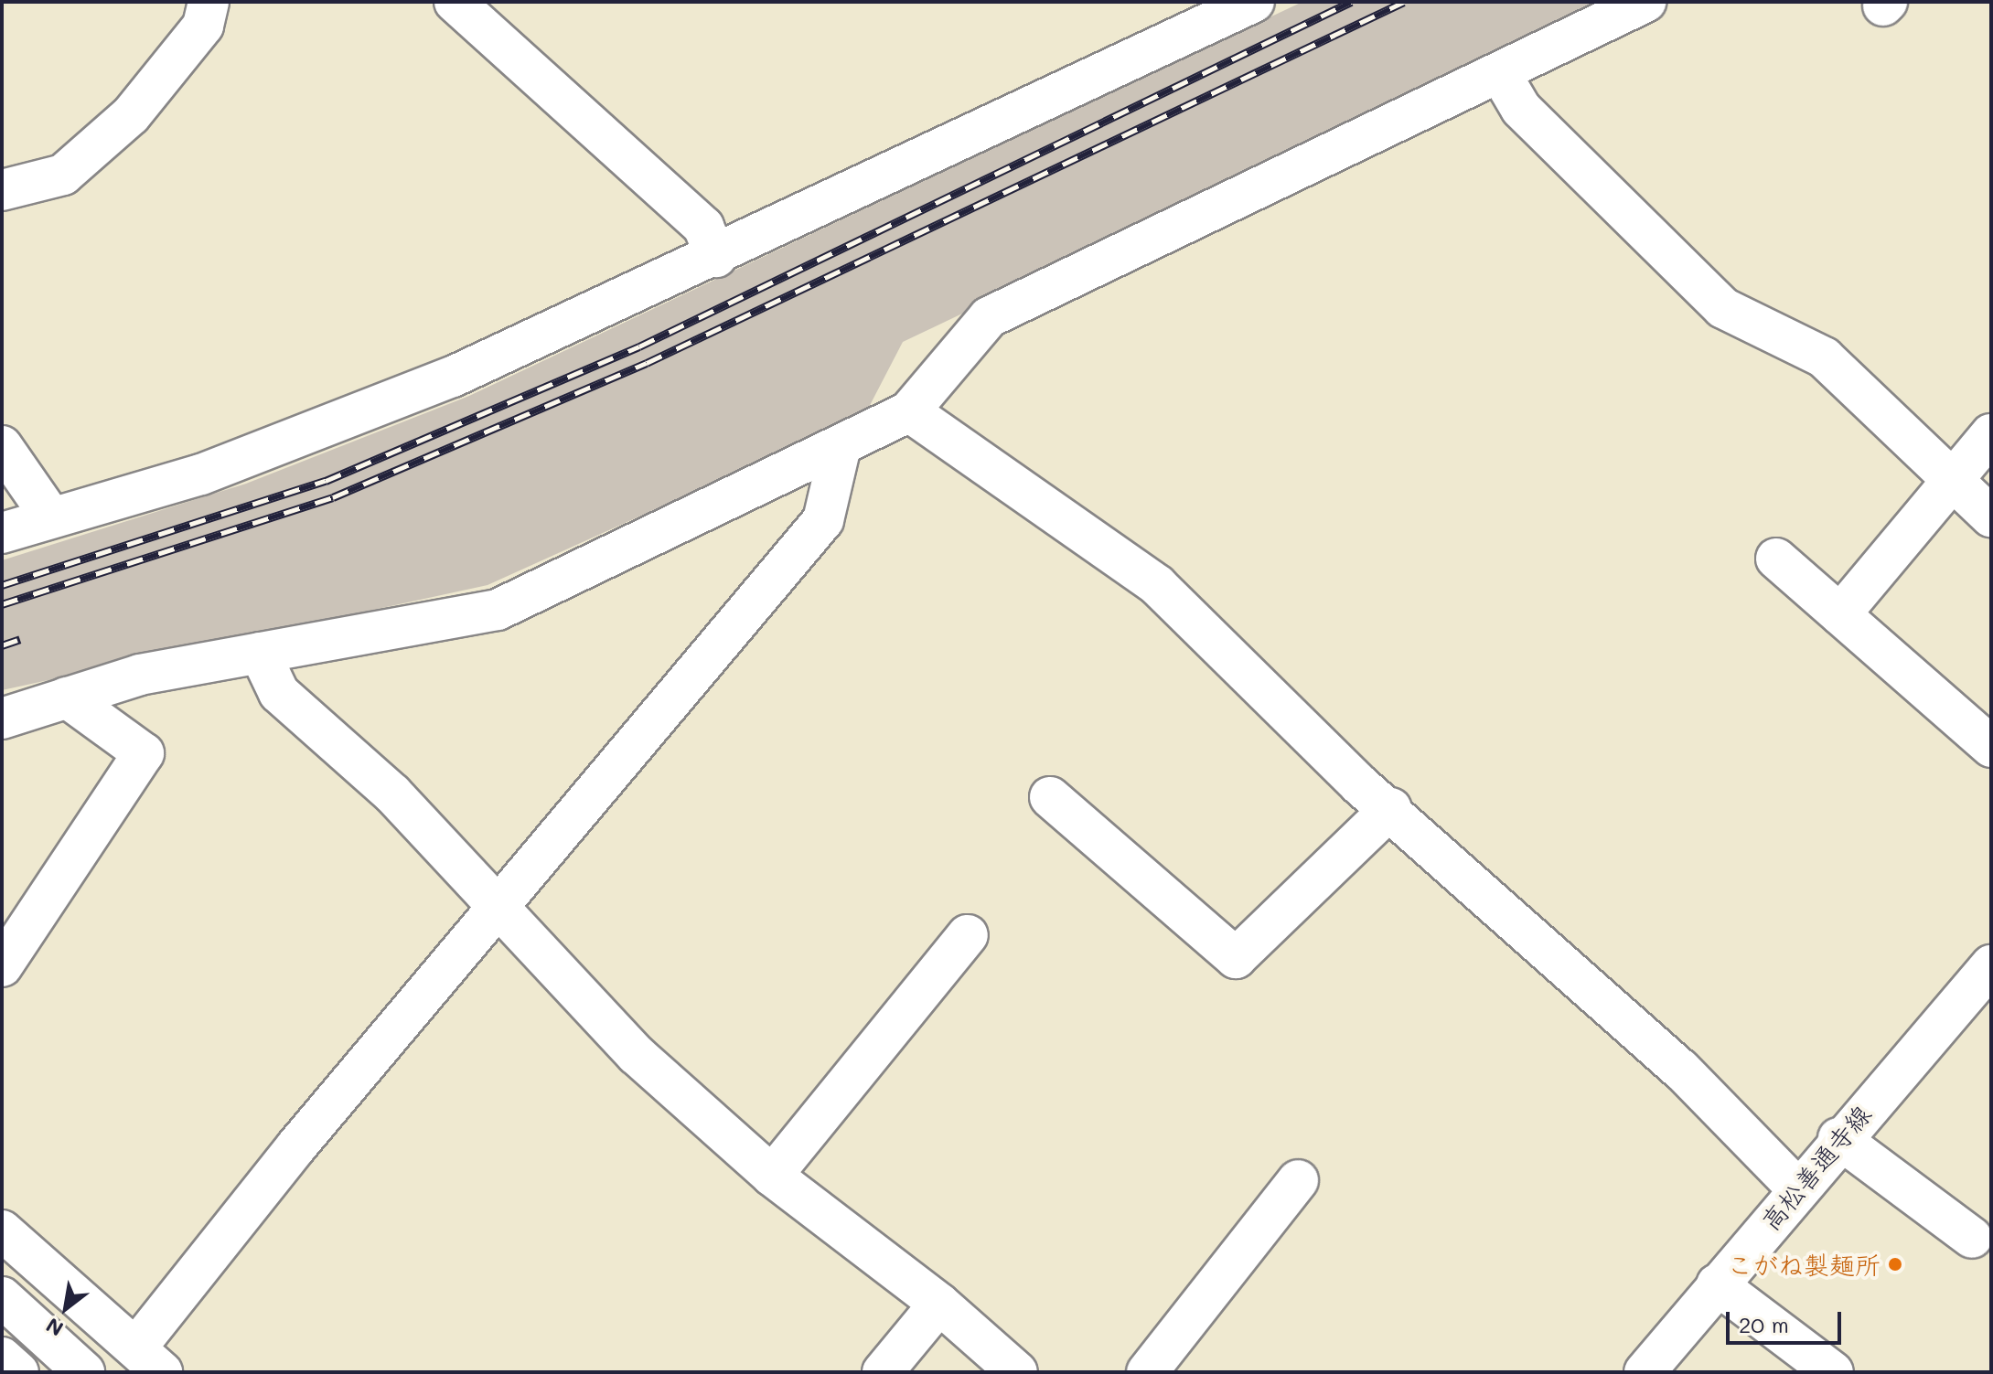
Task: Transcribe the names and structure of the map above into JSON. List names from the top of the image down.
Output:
{
  "streets": {
    "street": ["高松善通寺線"]
  },
  "places": ["こがね製麺所"],
  "scale_bar": "20 m",
  "north": "bottom left"
}
